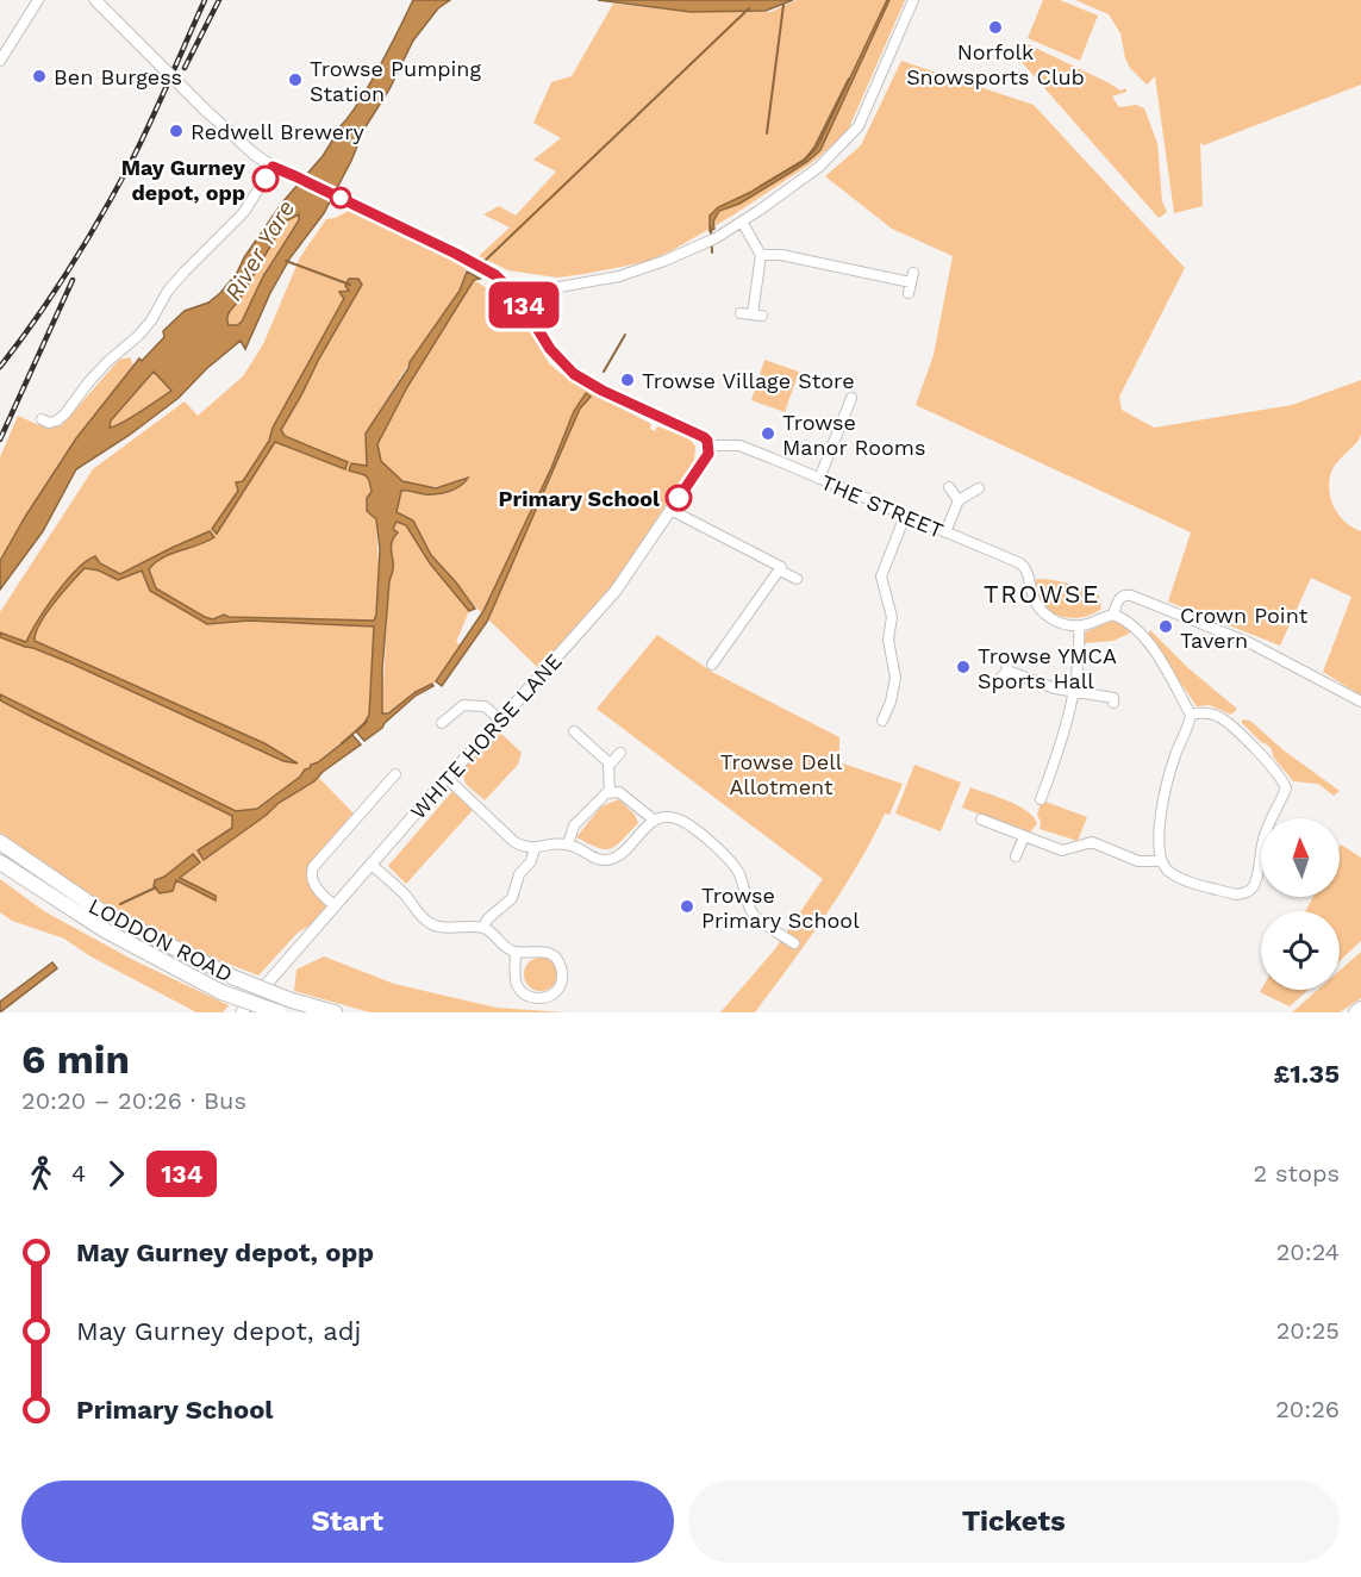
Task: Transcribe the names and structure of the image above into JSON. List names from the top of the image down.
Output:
{
  "streets": {
    "highway": ["LODDON ROAD"],
    "street": ["THE STREET", "WHITE HORSE LANE"]
  },
  "crossings": [
    ["THE STREET", "WHITE HORSE LANE"]
  ],
  "districts": ["TROWSE"],
  "water": ["River Yare"],
  "parks": ["Trowse Dell Allotment"],
  "places": [
    "Norfolk Snowsports Club",
    "Ben Burgess",
    "Trowse Pumping Station",
    "Redwell Brewery",
    "May Gurney depot, opp",
    "Trowse Village Store",
    "Trowse Manor Rooms",
    "Primary School",
    "Crown Point Tavern",
    "Trowse YMCA Sports Hall",
    "Trowse Primary School"
  ],
  "lines": ["bus line 134"],
  "north": "top",
  "page": {
    "on_map": "134",
    "heading": ["6 min", "20:20 – 20:26 · Bus", "£1.35"],
    "legs": ["4", "134", "2 stops"],
    "list": [
      {
        "name": "May Gurney depot, opp",
        "value": "20:24"
      },
      {
        "name": "May Gurney depot, adj",
        "value": "20:25"
      },
      {
        "name": "Primary School",
        "value": "20:26"
      }
    ],
    "buttons": ["Start", "Tickets"]
  }
}
